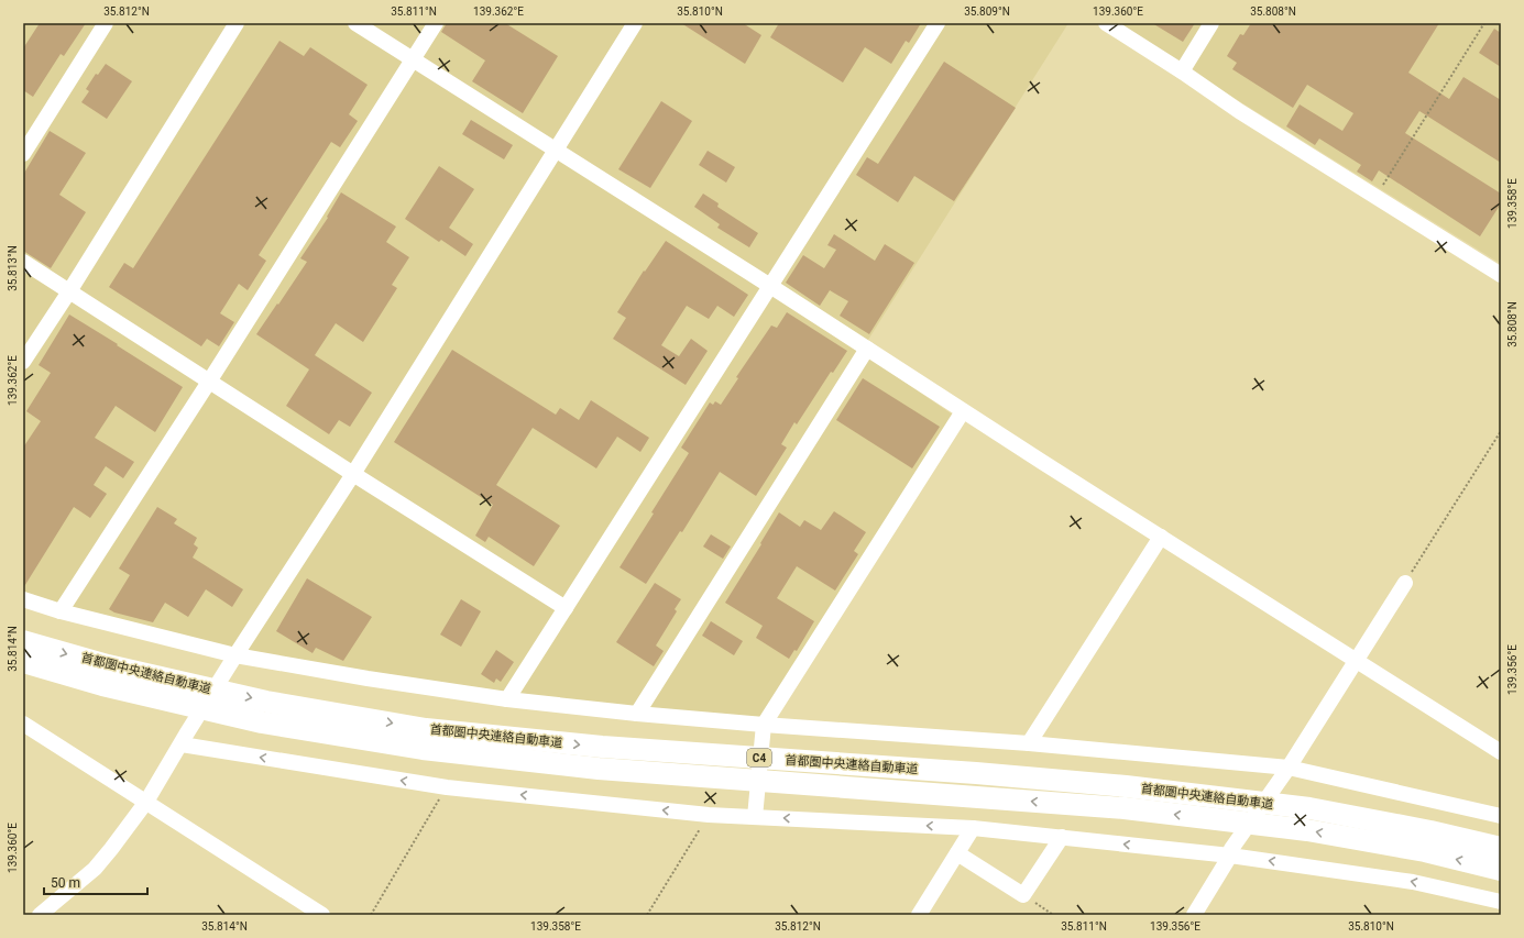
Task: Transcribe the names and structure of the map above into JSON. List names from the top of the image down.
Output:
{
  "streets": {
    "highway": ["首都圏中央連絡自動車道", "C4"]
  },
  "scale_bar": "50 m",
  "coordinates": [
    "35.812°N",
    "35.811°N",
    "139.362°E",
    "35.810°N",
    "35.809°N",
    "139.360°E",
    "35.808°N",
    "139.358°E",
    "35.813°N",
    "35.814°N",
    "139.356°E"
  ]
}
